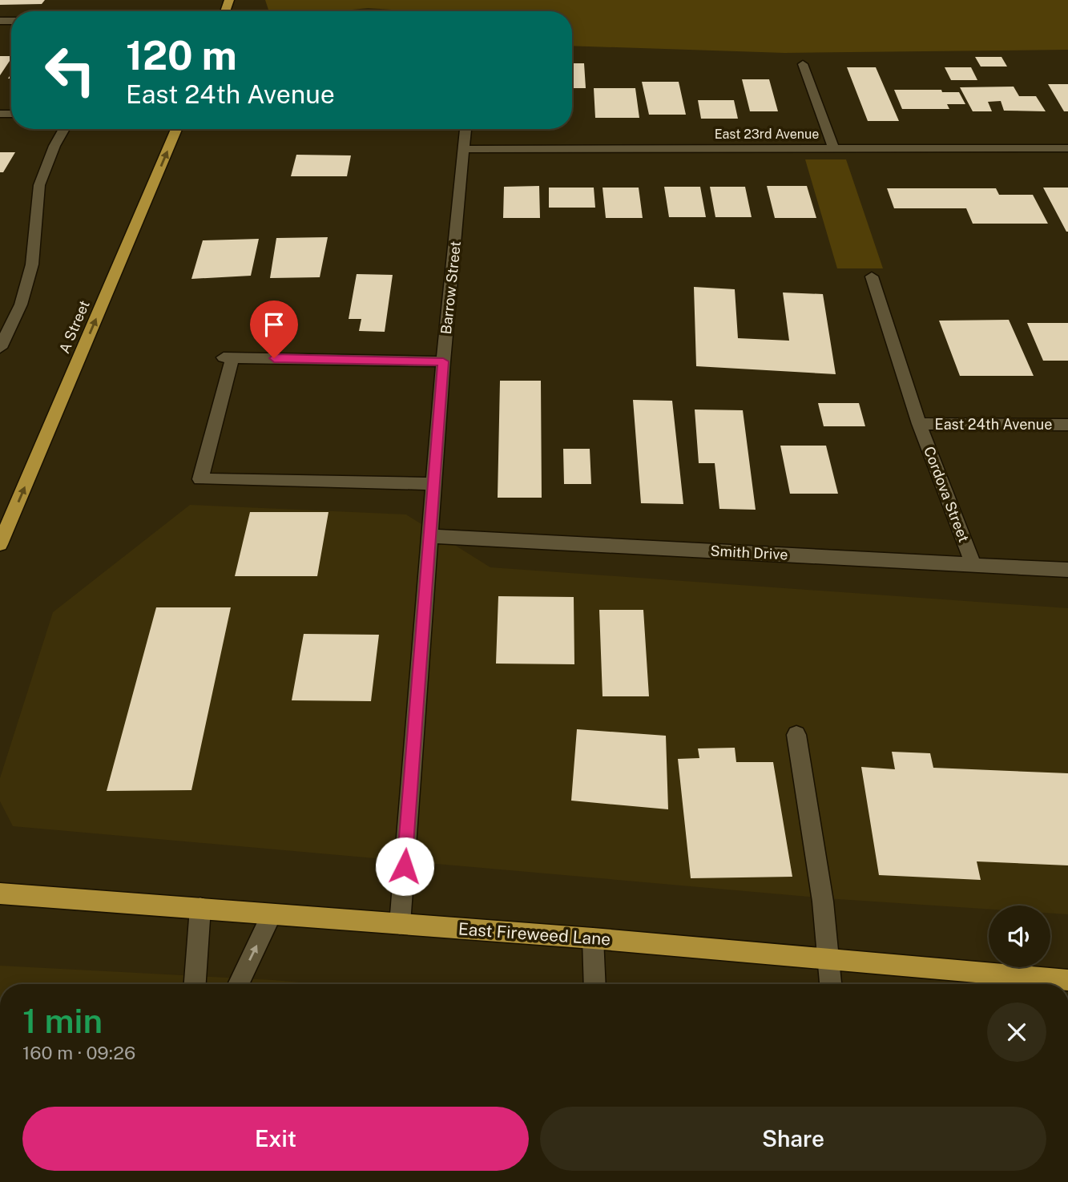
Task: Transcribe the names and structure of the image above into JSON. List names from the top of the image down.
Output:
{
  "streets": {
    "main road": ["A Street", "East Fireweed Lane"],
    "street": [
      "East 23rd Avenue",
      "Barrow Street",
      "East 24th Avenue",
      "Cordova Street",
      "Smith Drive"
    ]
  },
  "crossings": [
    ["East 23rd Avenue", "Barrow Street"],
    ["Barrow Street", "Smith Drive"],
    ["Barrow Street", "East Fireweed Lane"],
    ["East 24th Avenue", "Cordova Street"],
    ["Cordova Street", "Smith Drive"]
  ],
  "one_way": ["A Street"],
  "page": {
    "turn": ["120 m", "East 24th Avenue"],
    "heading": ["1 min", "160 m · 09:26"],
    "buttons": ["Exit", "Share"]
  }
}
